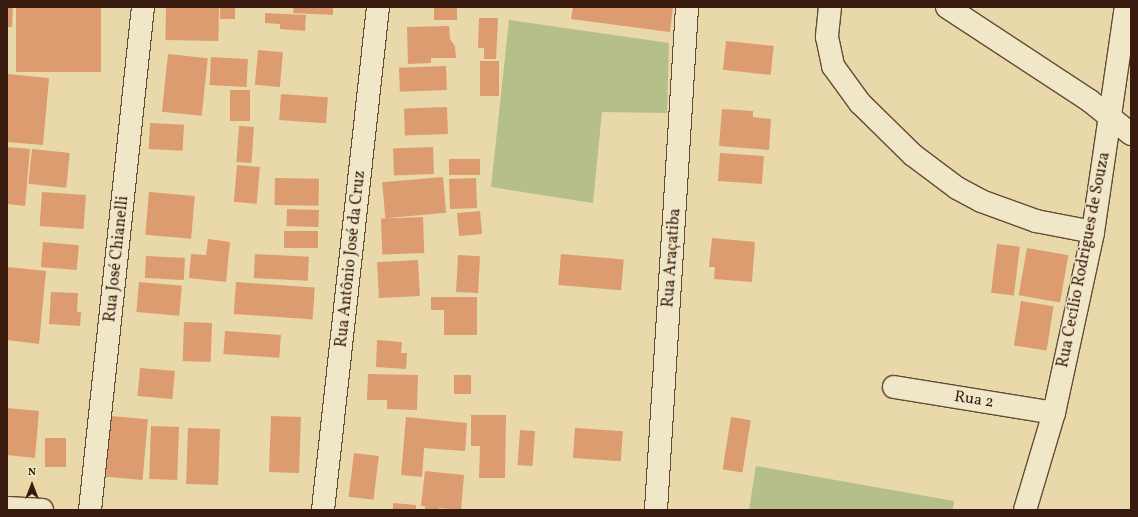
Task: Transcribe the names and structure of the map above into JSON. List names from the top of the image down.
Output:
{
  "streets": {
    "street": [
      "Rua Araçatiba",
      "Rua José Chianelli",
      "Rua Antônio José da Cruz",
      "Rua Cecílio Rodrigues de Souza",
      "Rua 2"
    ]
  },
  "crossings": [
    ["Rua Cecílio Rodrigues de Souza", "Rua 2"]
  ],
  "north": "top"
}
